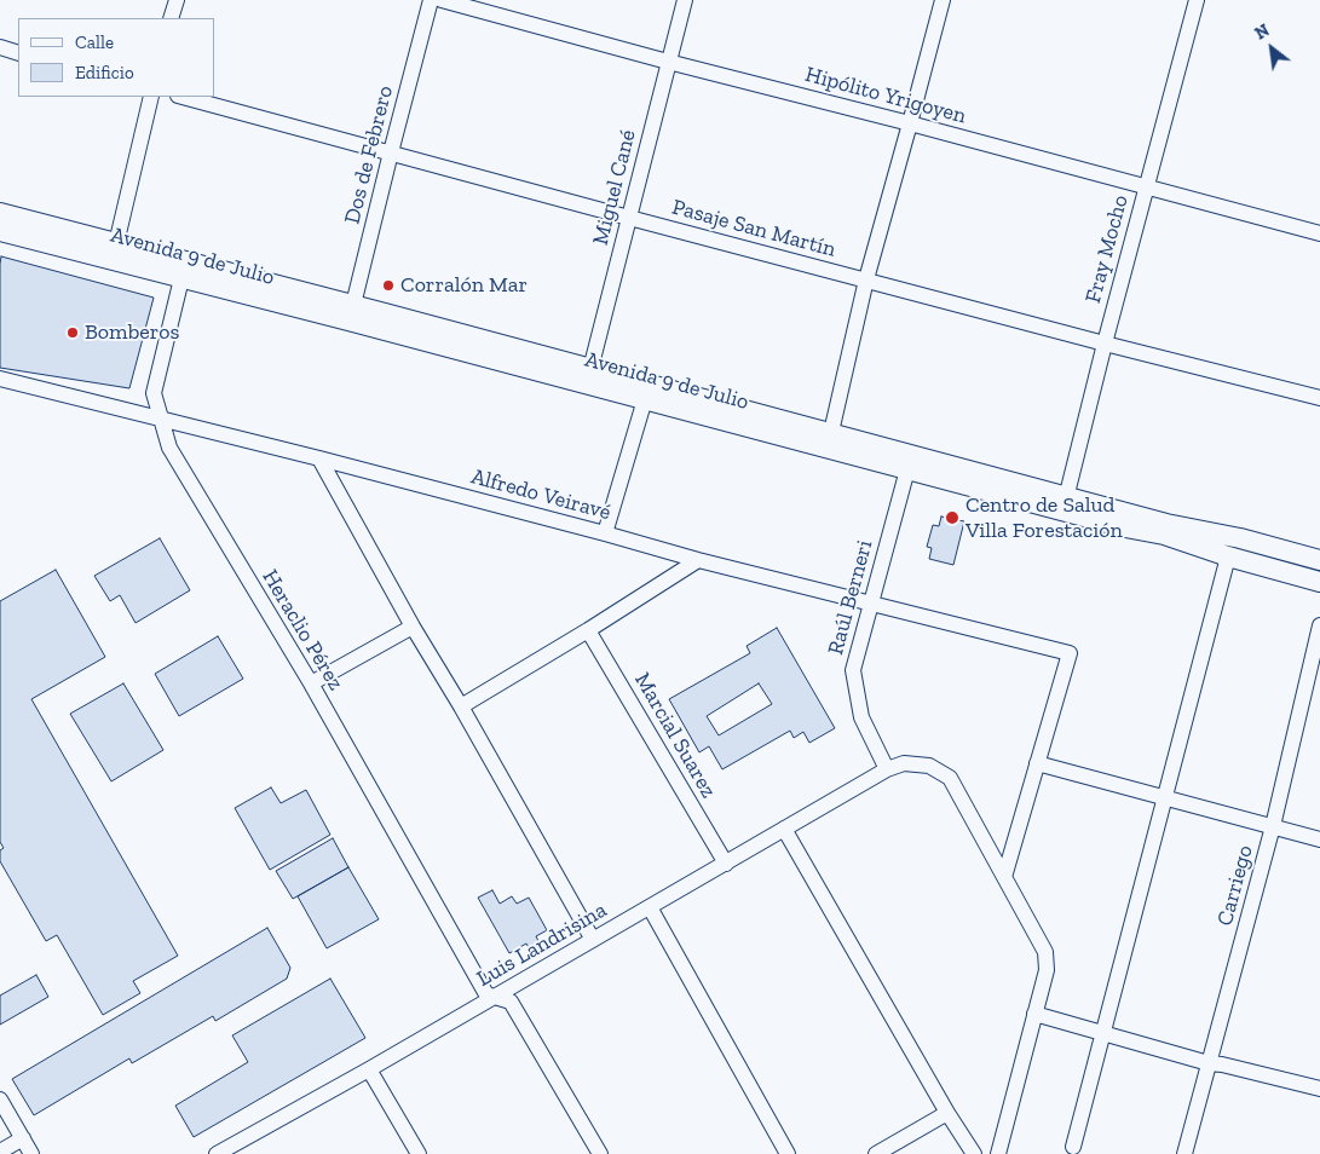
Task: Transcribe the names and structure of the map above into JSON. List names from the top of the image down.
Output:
{
  "streets": {
    "main road": ["Avenida 9 de Julio"],
    "street": [
      "Hipólito Yrigoyen",
      "Dos de Febrero",
      "Miguel Cané",
      "Pasaje San Martín",
      "Fray Mocho",
      "Alfredo Veiravé",
      "Raúl Berneri",
      "Heraclio Pérez",
      "Marcial Suarez",
      "Carriego",
      "Luis Landrisina"
    ]
  },
  "crossings": [
    ["Hipólito Yrigoyen", "Miguel Cané"],
    ["Hipólito Yrigoyen", "Fray Mocho"],
    ["Dos de Febrero", "Pasaje San Martín"],
    ["Dos de Febrero", "Avenida 9 de Julio"],
    ["Miguel Cané", "Pasaje San Martín"],
    ["Miguel Cané", "Avenida 9 de Julio"],
    ["Pasaje San Martín", "Fray Mocho"],
    ["Fray Mocho", "Avenida 9 de Julio"],
    ["Avenida 9 de Julio", "Raúl Berneri"],
    ["Avenida 9 de Julio", "Heraclio Pérez"],
    ["Alfredo Veiravé", "Raúl Berneri"],
    ["Alfredo Veiravé", "Heraclio Pérez"],
    ["Raúl Berneri", "Luis Landrisina"],
    ["Heraclio Pérez", "Luis Landrisina"],
    ["Marcial Suarez", "Luis Landrisina"]
  ],
  "places": ["Corralón Mar", "Bomberos", "Centro de Salud Villa Forestación"],
  "legend": ["Calle", "Edificio"],
  "north": "top left"
}
